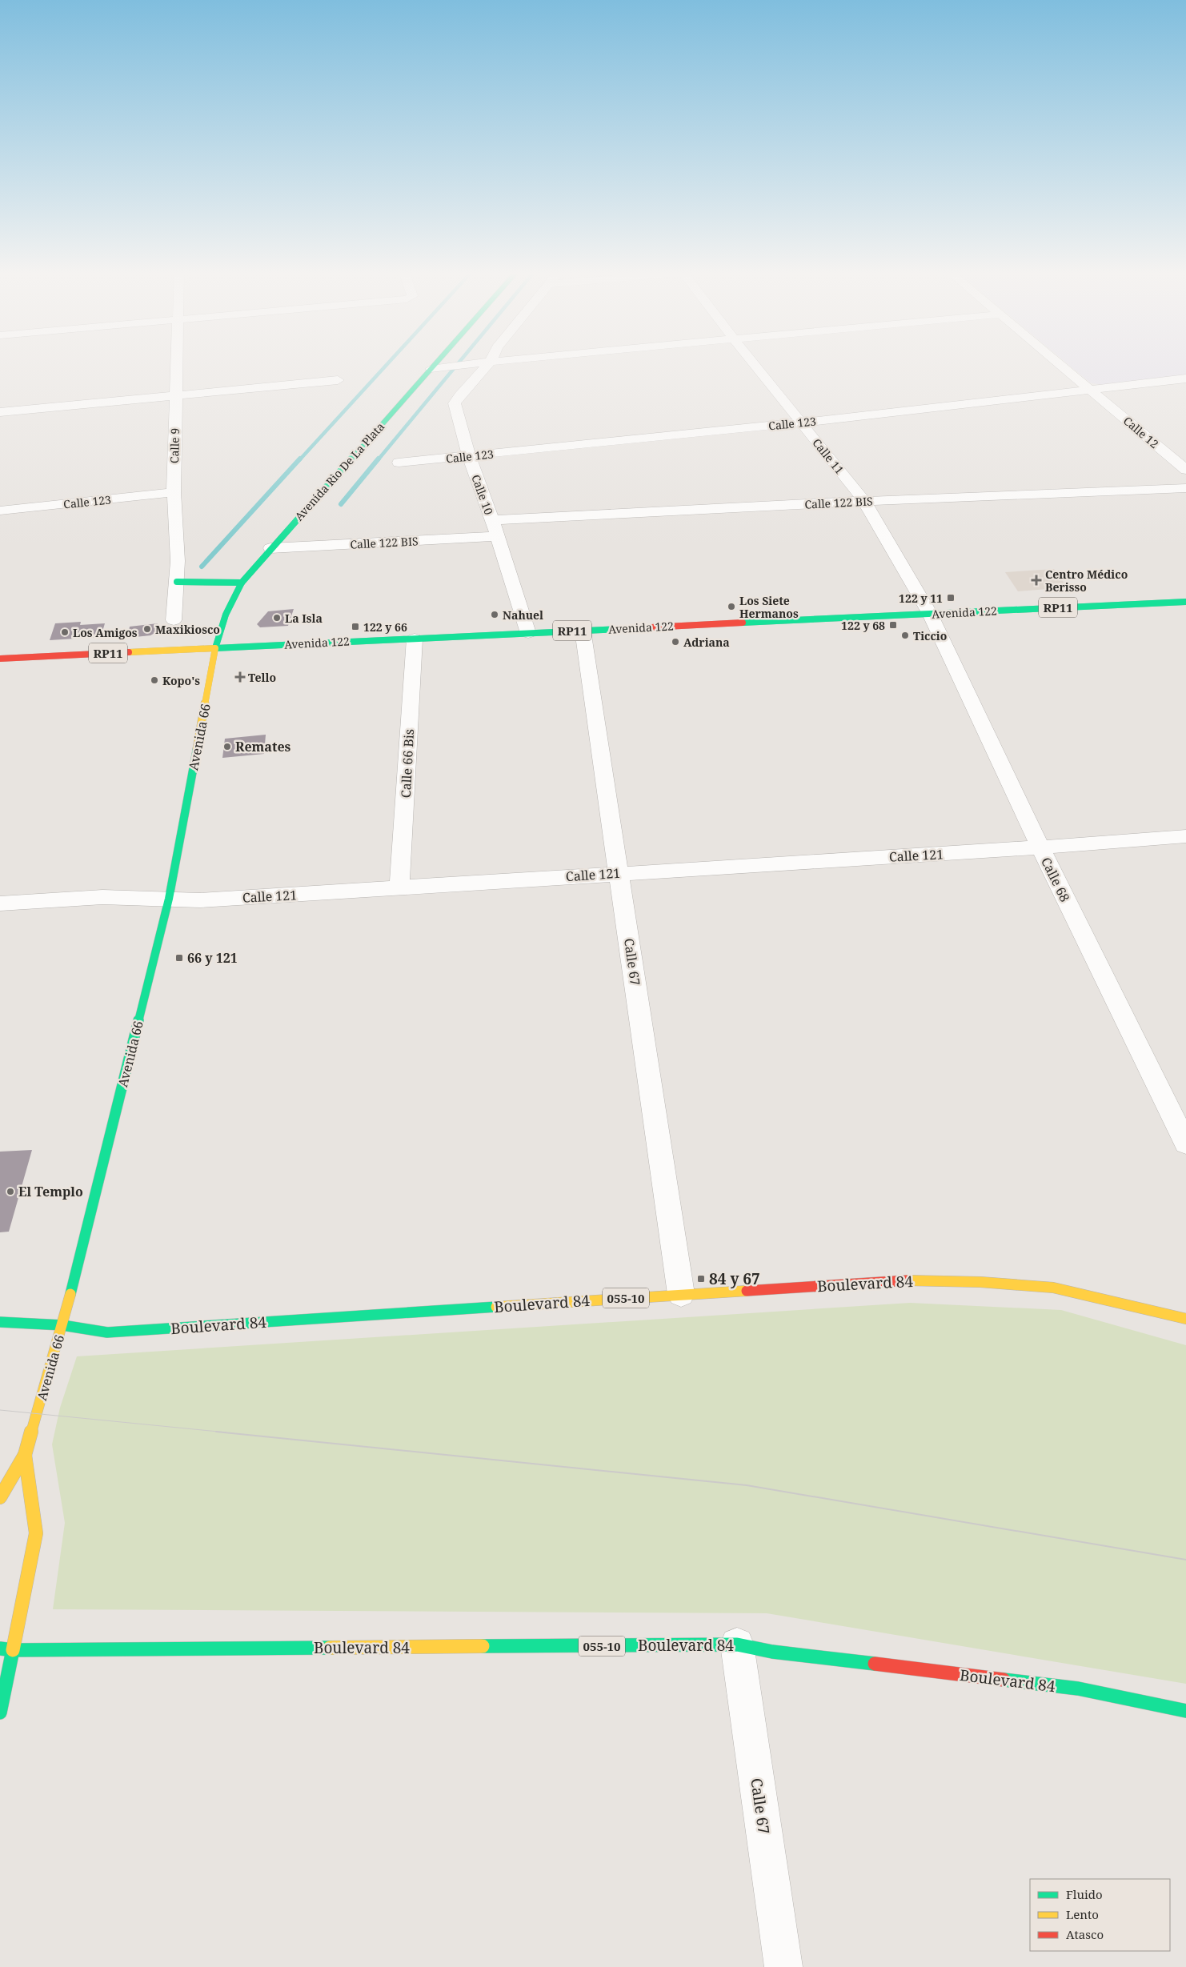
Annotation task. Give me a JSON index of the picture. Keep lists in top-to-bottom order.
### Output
{
  "streets": {
    "main road": [
      "Avenida Rìo De La Plata",
      "RP11",
      "Avenida 122",
      "Avenida 66",
      "Boulevard 84",
      "055-10"
    ],
    "street": [
      "Calle 123",
      "Calle 12",
      "Calle 9",
      "Calle 11",
      "Calle 10",
      "Calle 122 BIS",
      "Calle 66 Bis",
      "Calle 121",
      "Calle 68",
      "Calle 67"
    ]
  },
  "crossings": [
    ["Calle 123", "Calle 12"],
    ["Calle 123", "Calle 9"],
    ["Calle 123", "Calle 11"],
    ["Calle 123", "Calle 10"],
    ["Calle 11", "Calle 122 BIS"],
    ["Calle 11", "Avenida 122"],
    ["Calle 11", "Calle 68"],
    ["Avenida Rìo De La Plata", "Calle 122 BIS"],
    ["Avenida Rìo De La Plata", "Avenida 122"],
    ["Avenida Rìo De La Plata", "Avenida 66"],
    ["Calle 10", "Calle 122 BIS"],
    ["Calle 10", "Avenida 122"],
    ["Avenida 122", "Avenida 66"],
    ["Avenida 122", "Calle 66 Bis"],
    ["Avenida 122", "Calle 68"],
    ["Avenida 122", "Calle 67"],
    ["Avenida 66", "Calle 121"],
    ["Avenida 66", "Boulevard 84"],
    ["Calle 66 Bis", "Calle 121"],
    ["Calle 121", "Calle 68"],
    ["Calle 121", "Calle 67"],
    ["Calle 67", "Boulevard 84"]
  ],
  "places": {
    "health": ["Centro Médico Berisso", "Tello"],
    "transit": [
      "122 y 11",
      "122 y 68",
      "122 y 66",
      "66 y 121",
      "84 y 67"
    ],
    "other": [
      "Los Siete Hermanos",
      "Nahuel",
      "La Isla",
      "Maxikiosco",
      "Los Amigos",
      "Ticcio",
      "Adriana",
      "Kopo's",
      "Remates",
      "El Templo"
    ]
  },
  "legend": ["Fluido", "Lento", "Atasco"]
}
